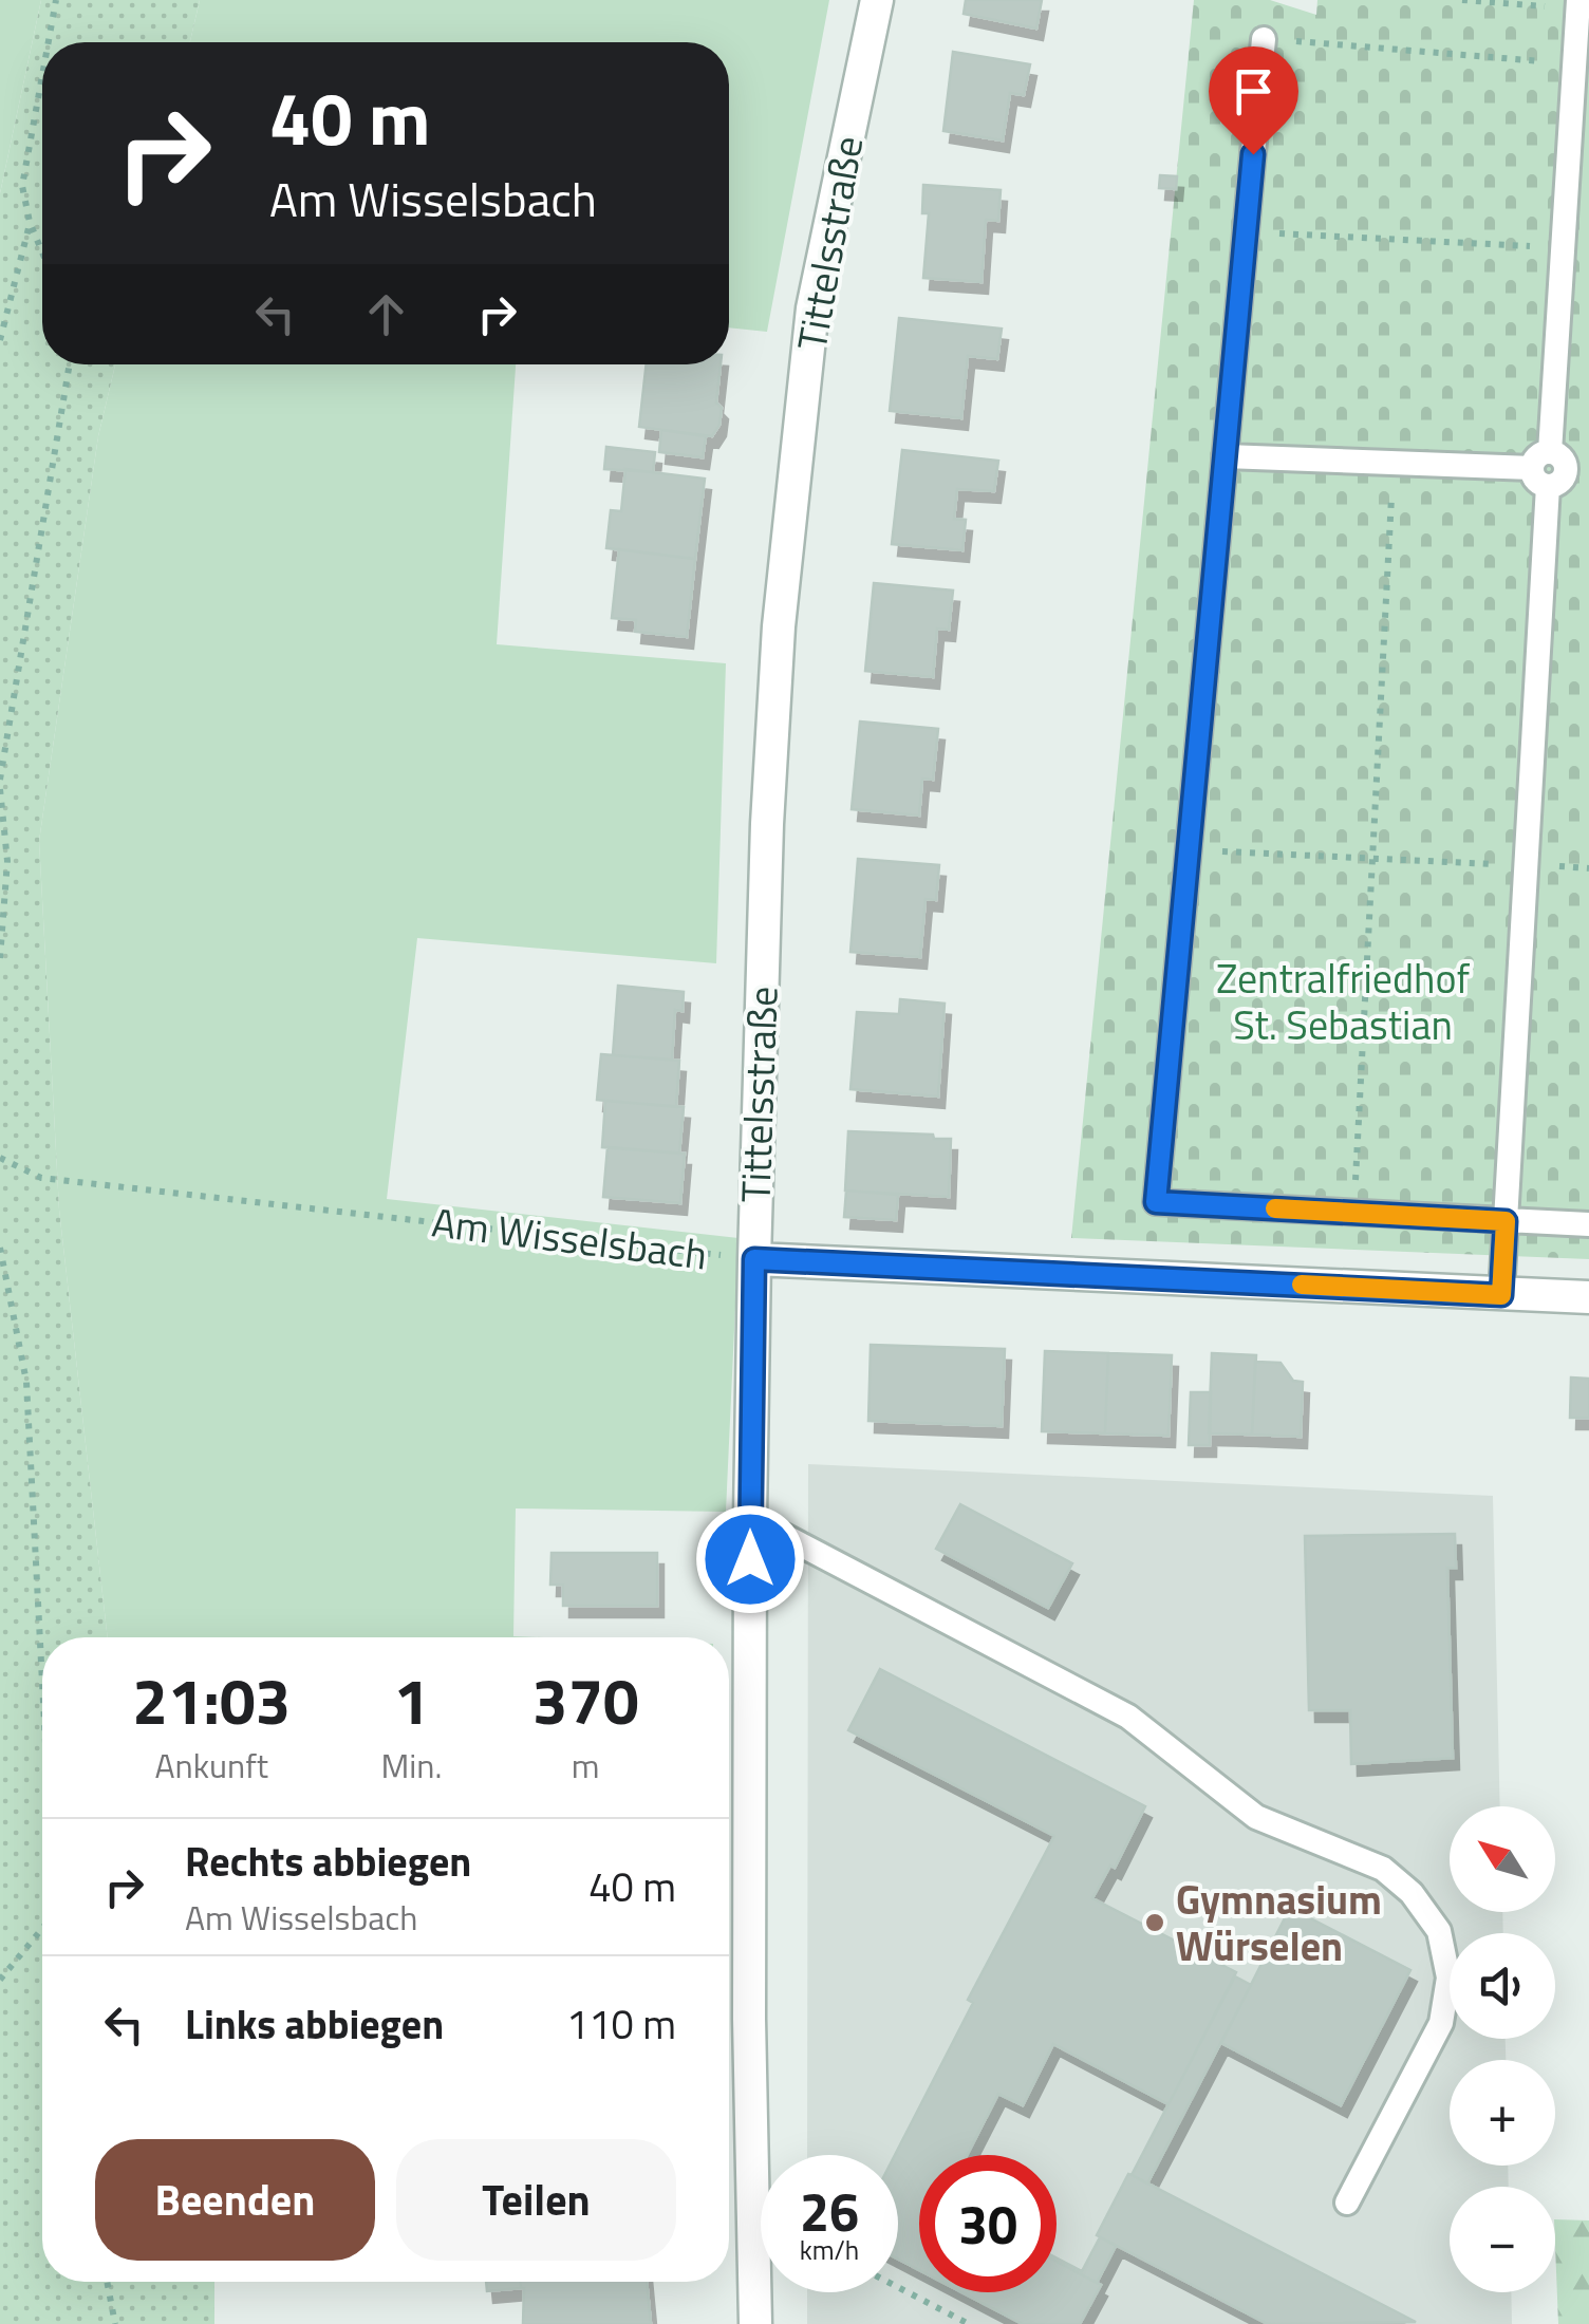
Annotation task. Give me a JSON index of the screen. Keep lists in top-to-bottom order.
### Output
{
  "streets": {
    "street": ["Tittelsstraße", "Am Wisselsbach"]
  },
  "crossings": [
    ["Tittelsstraße", "Am Wisselsbach"]
  ],
  "parks": ["Zentralfriedhof St. Sebastian"],
  "places": ["Gymnasium Würselen"],
  "north": "top left",
  "page": {
    "turn": ["40 m", "Am Wisselsbach"],
    "eta": [
      "21:03",
      "Ankunft",
      "1",
      "Min.",
      "370",
      "m"
    ],
    "map_buttons": ["+", "−"],
    "list": [
      {
        "name": "Rechts abbiegen",
        "note": "Am Wisselsbach",
        "value": "40 m"
      },
      {
        "name": "Links abbiegen",
        "value": "110 m"
      }
    ],
    "buttons": ["Beenden", "Teilen"],
    "speed": "26 km/h",
    "limit": "30"
  }
}
